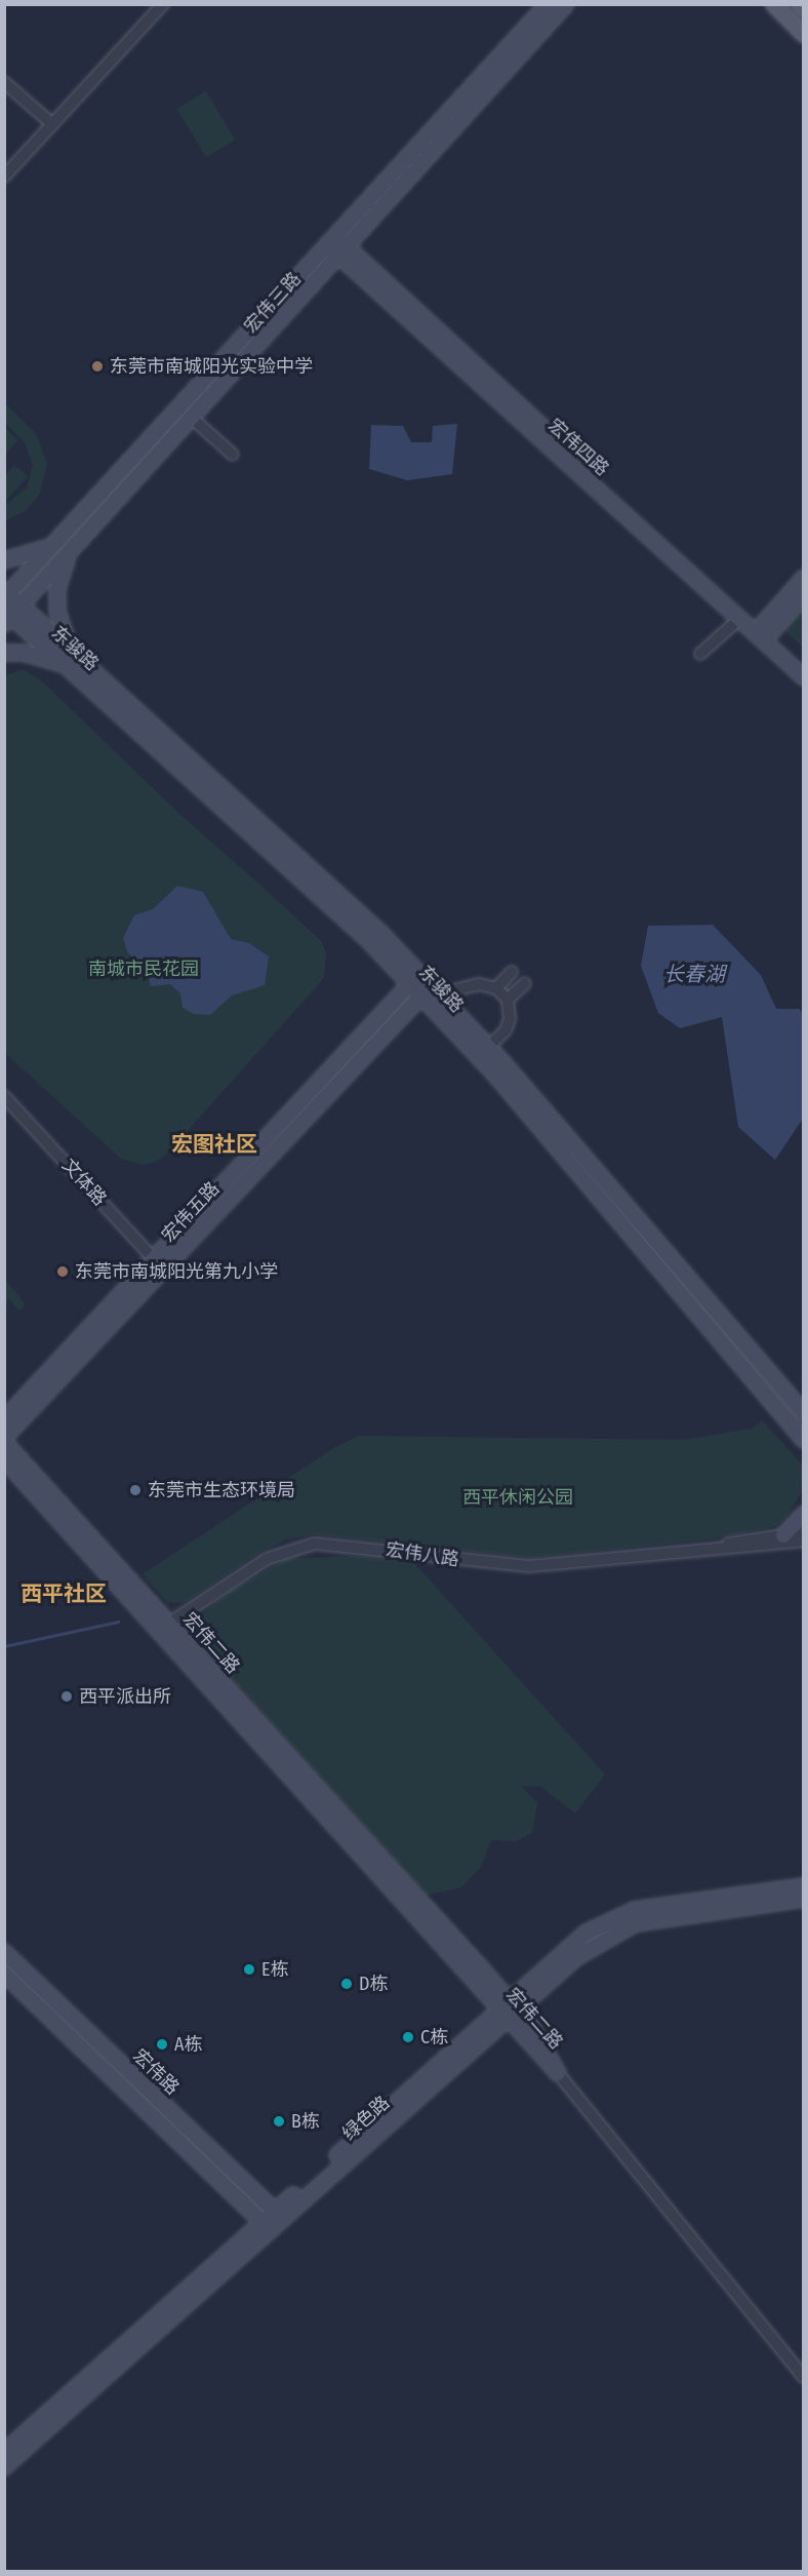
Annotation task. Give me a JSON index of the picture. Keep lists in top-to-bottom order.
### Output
{
  "streets": {
    "street": [
      "宏伟三路",
      "宏伟四路",
      "东骏路",
      "文体路",
      "宏伟五路",
      "宏伟八路",
      "宏伟二路",
      "宏伟路",
      "绿色路"
    ]
  },
  "crossings": [
    ["宏伟三路", "宏伟四路"],
    ["宏伟三路", "东骏路"],
    ["东骏路", "宏伟五路"],
    ["文体路", "宏伟五路"],
    ["宏伟八路", "宏伟二路"],
    ["宏伟二路", "绿色路"],
    ["宏伟路", "绿色路"]
  ],
  "districts": ["宏图社区", "西平社区"],
  "water": ["长春湖"],
  "parks": ["南城市民花园", "西平休闲公园"],
  "places": [
    "东莞市南城阳光实验中学",
    "东莞市南城阳光第九小学",
    "东莞市生态环境局",
    "西平派出所",
    "E栋",
    "D栋",
    "C栋",
    "A栋",
    "B栋"
  ]
}
